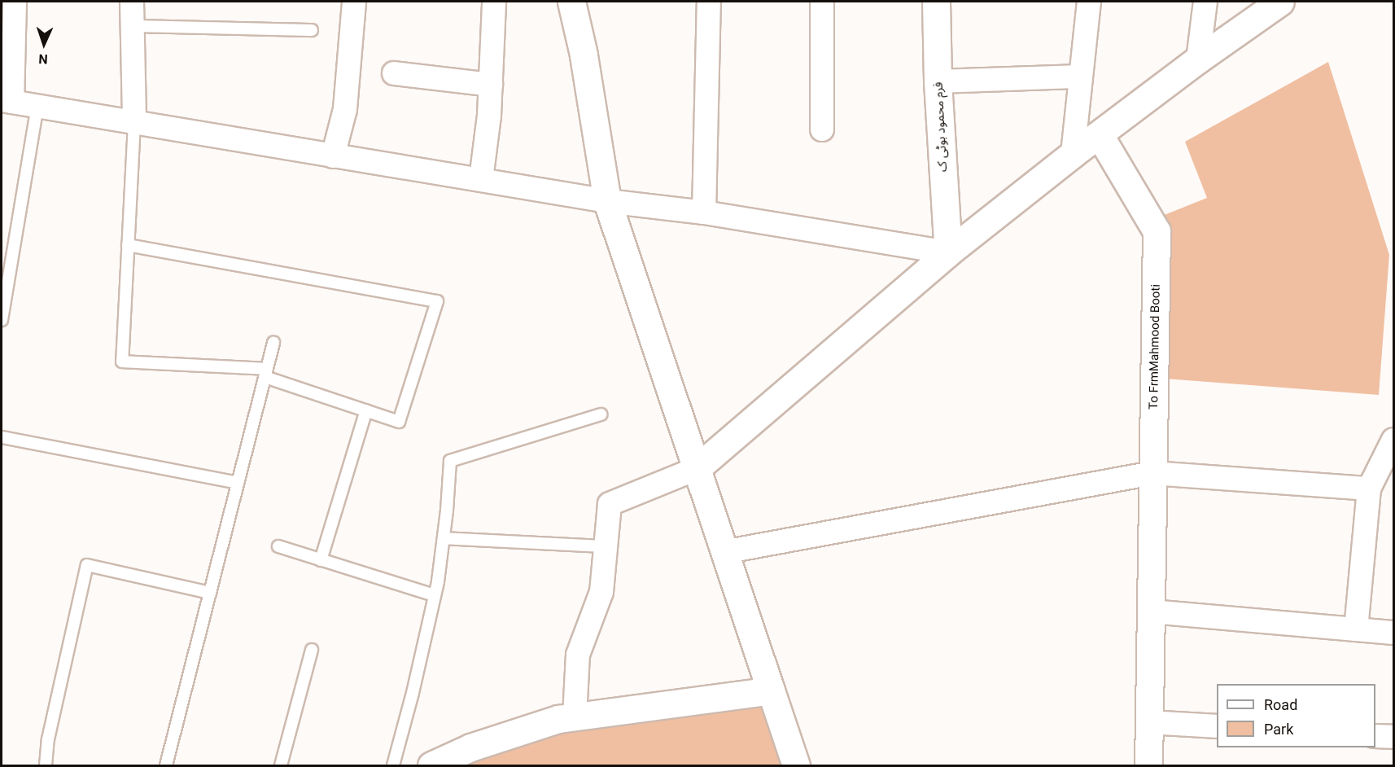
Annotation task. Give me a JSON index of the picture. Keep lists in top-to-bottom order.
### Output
{
  "streets": {
    "street": ["فرم محمود بوٹی ک", "To FrmMahmood Booti"]
  },
  "legend": ["Road", "Park"],
  "north": "bottom"
}
